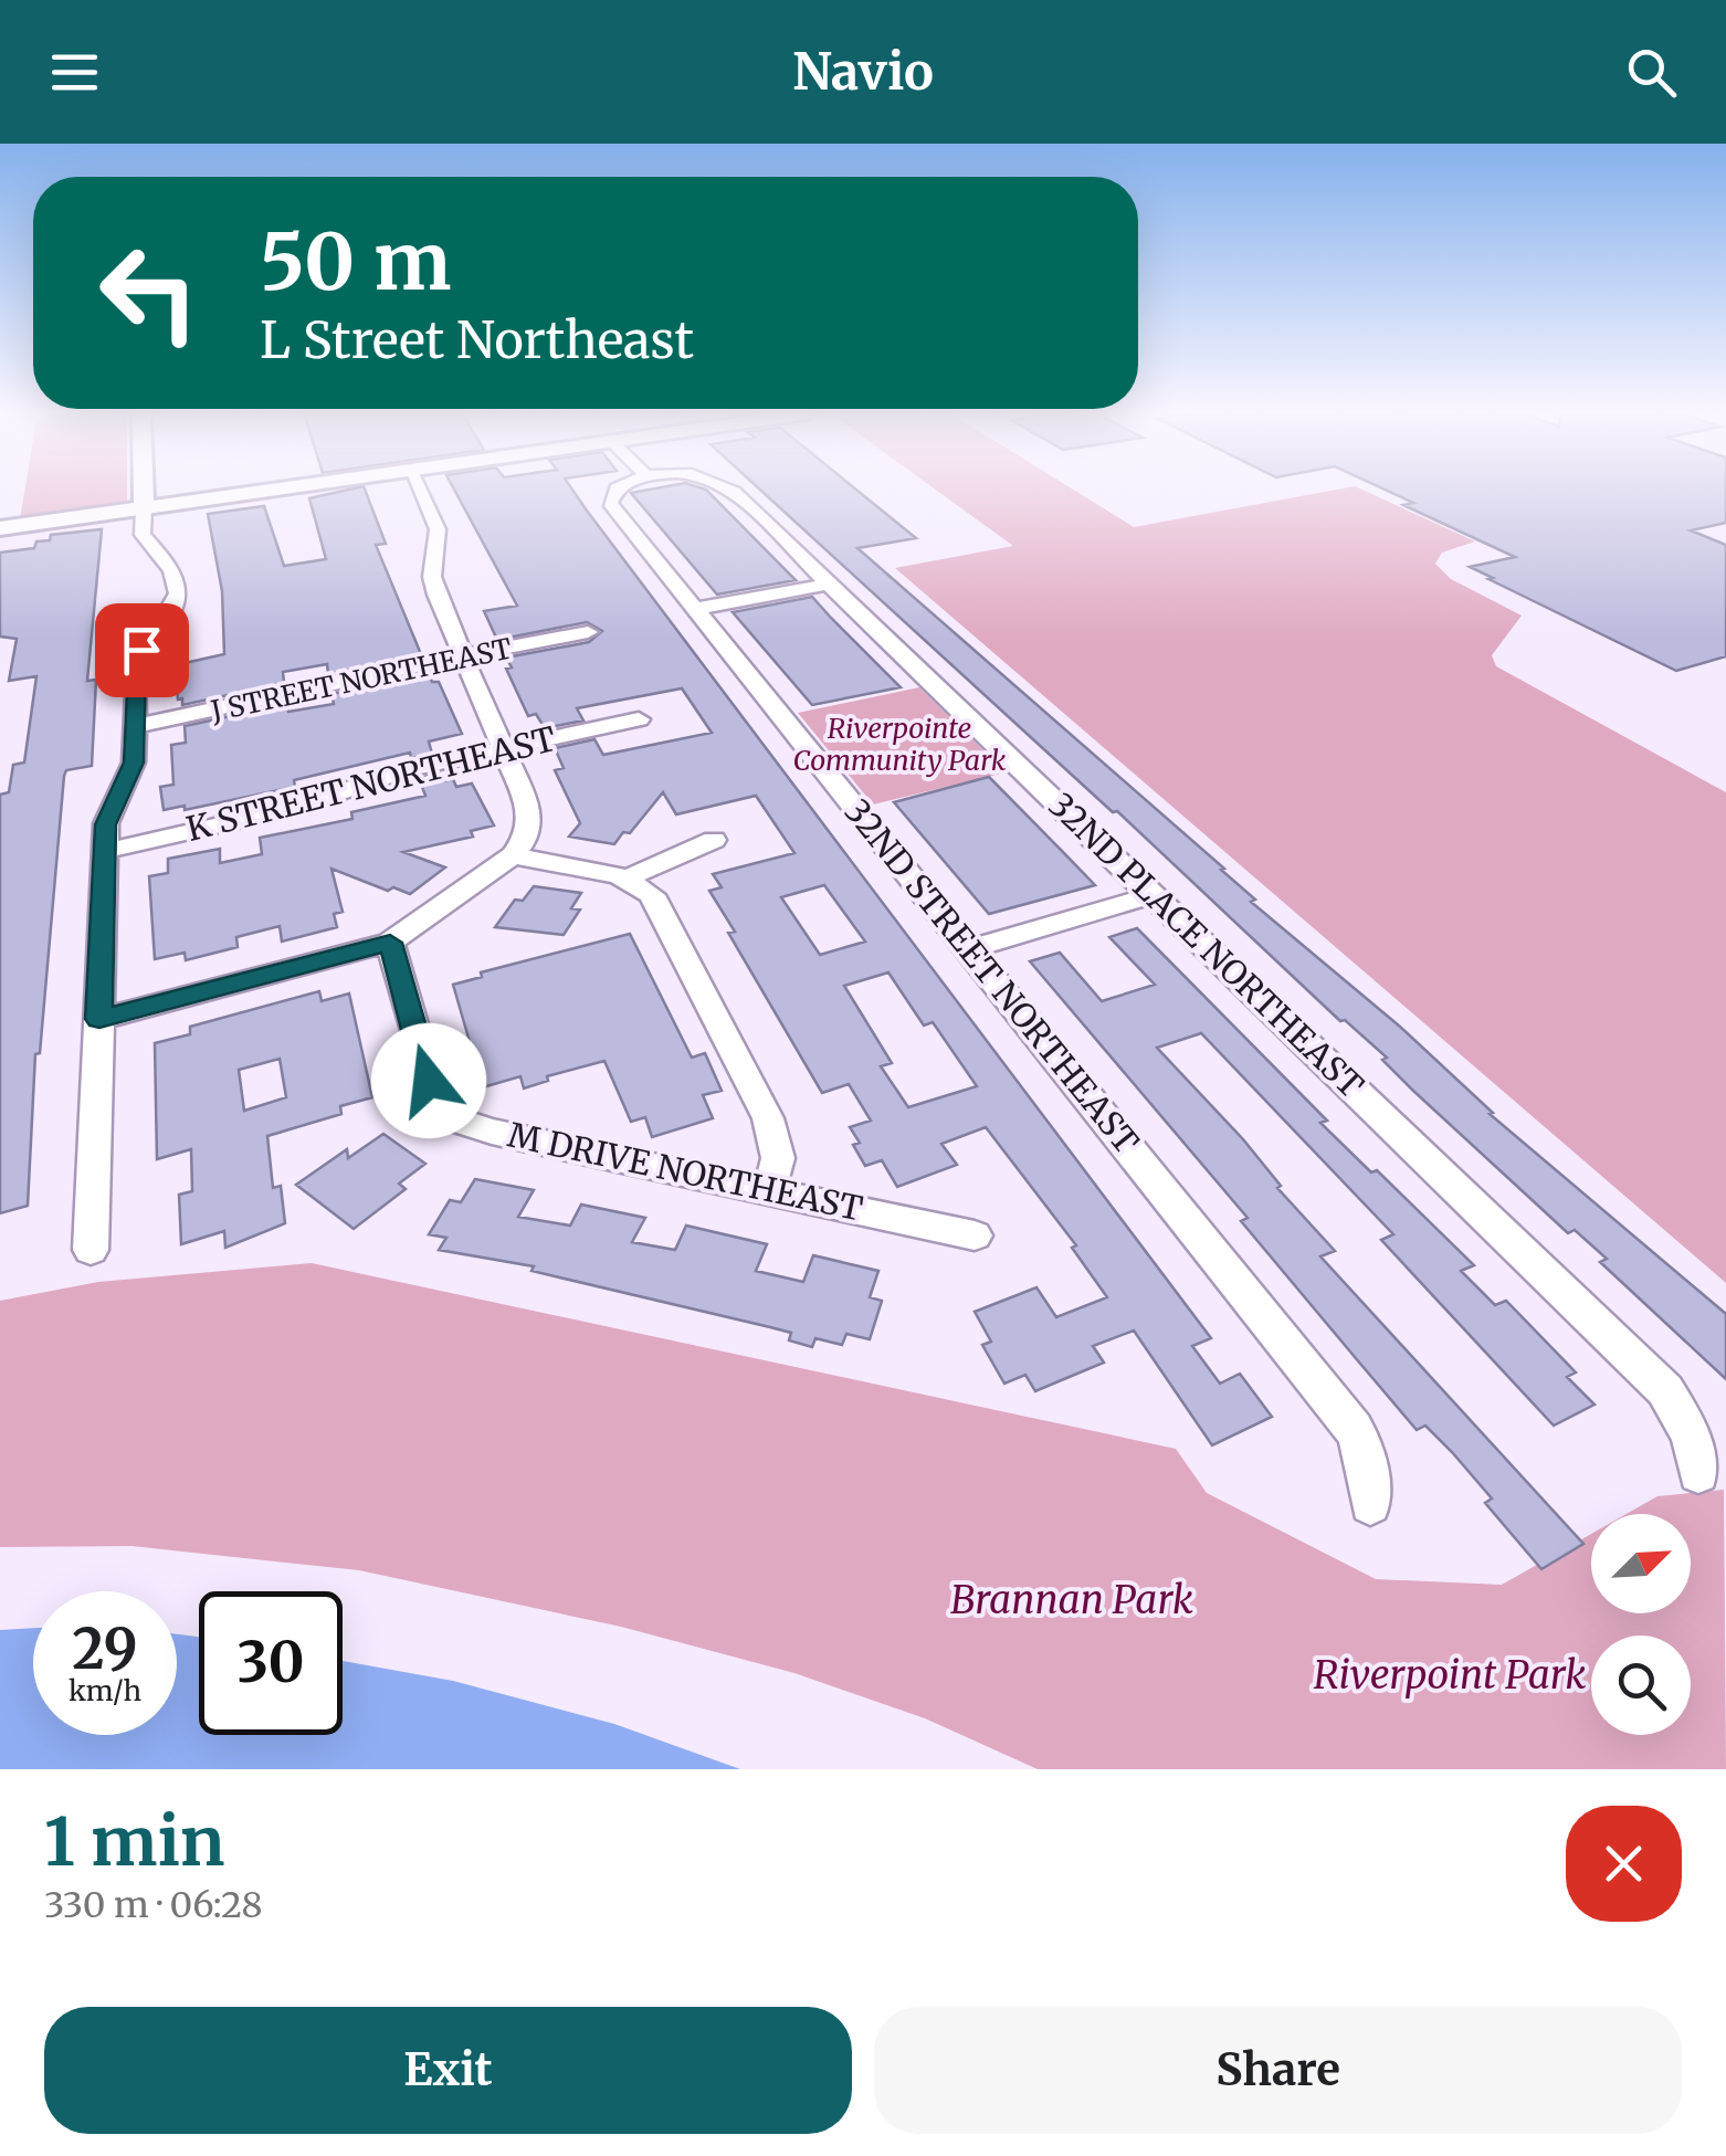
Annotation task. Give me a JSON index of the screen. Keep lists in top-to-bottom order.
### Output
{
  "streets": {
    "street": [
      "J STREET NORTHEAST",
      "K STREET NORTHEAST",
      "32ND PLACE NORTHEAST",
      "32ND STREET NORTHEAST",
      "M DRIVE NORTHEAST"
    ]
  },
  "parks": ["Riverpointe Community Park", "Brannan Park", "Riverpoint Park"],
  "north": "top right",
  "page": {
    "header": "Navio",
    "turn": ["50 m", "L Street Northeast"],
    "speed": "29 km/h",
    "limit": "30",
    "heading": ["1 min", "330 m · 06:28"],
    "buttons": ["Exit", "Share"]
  }
}
